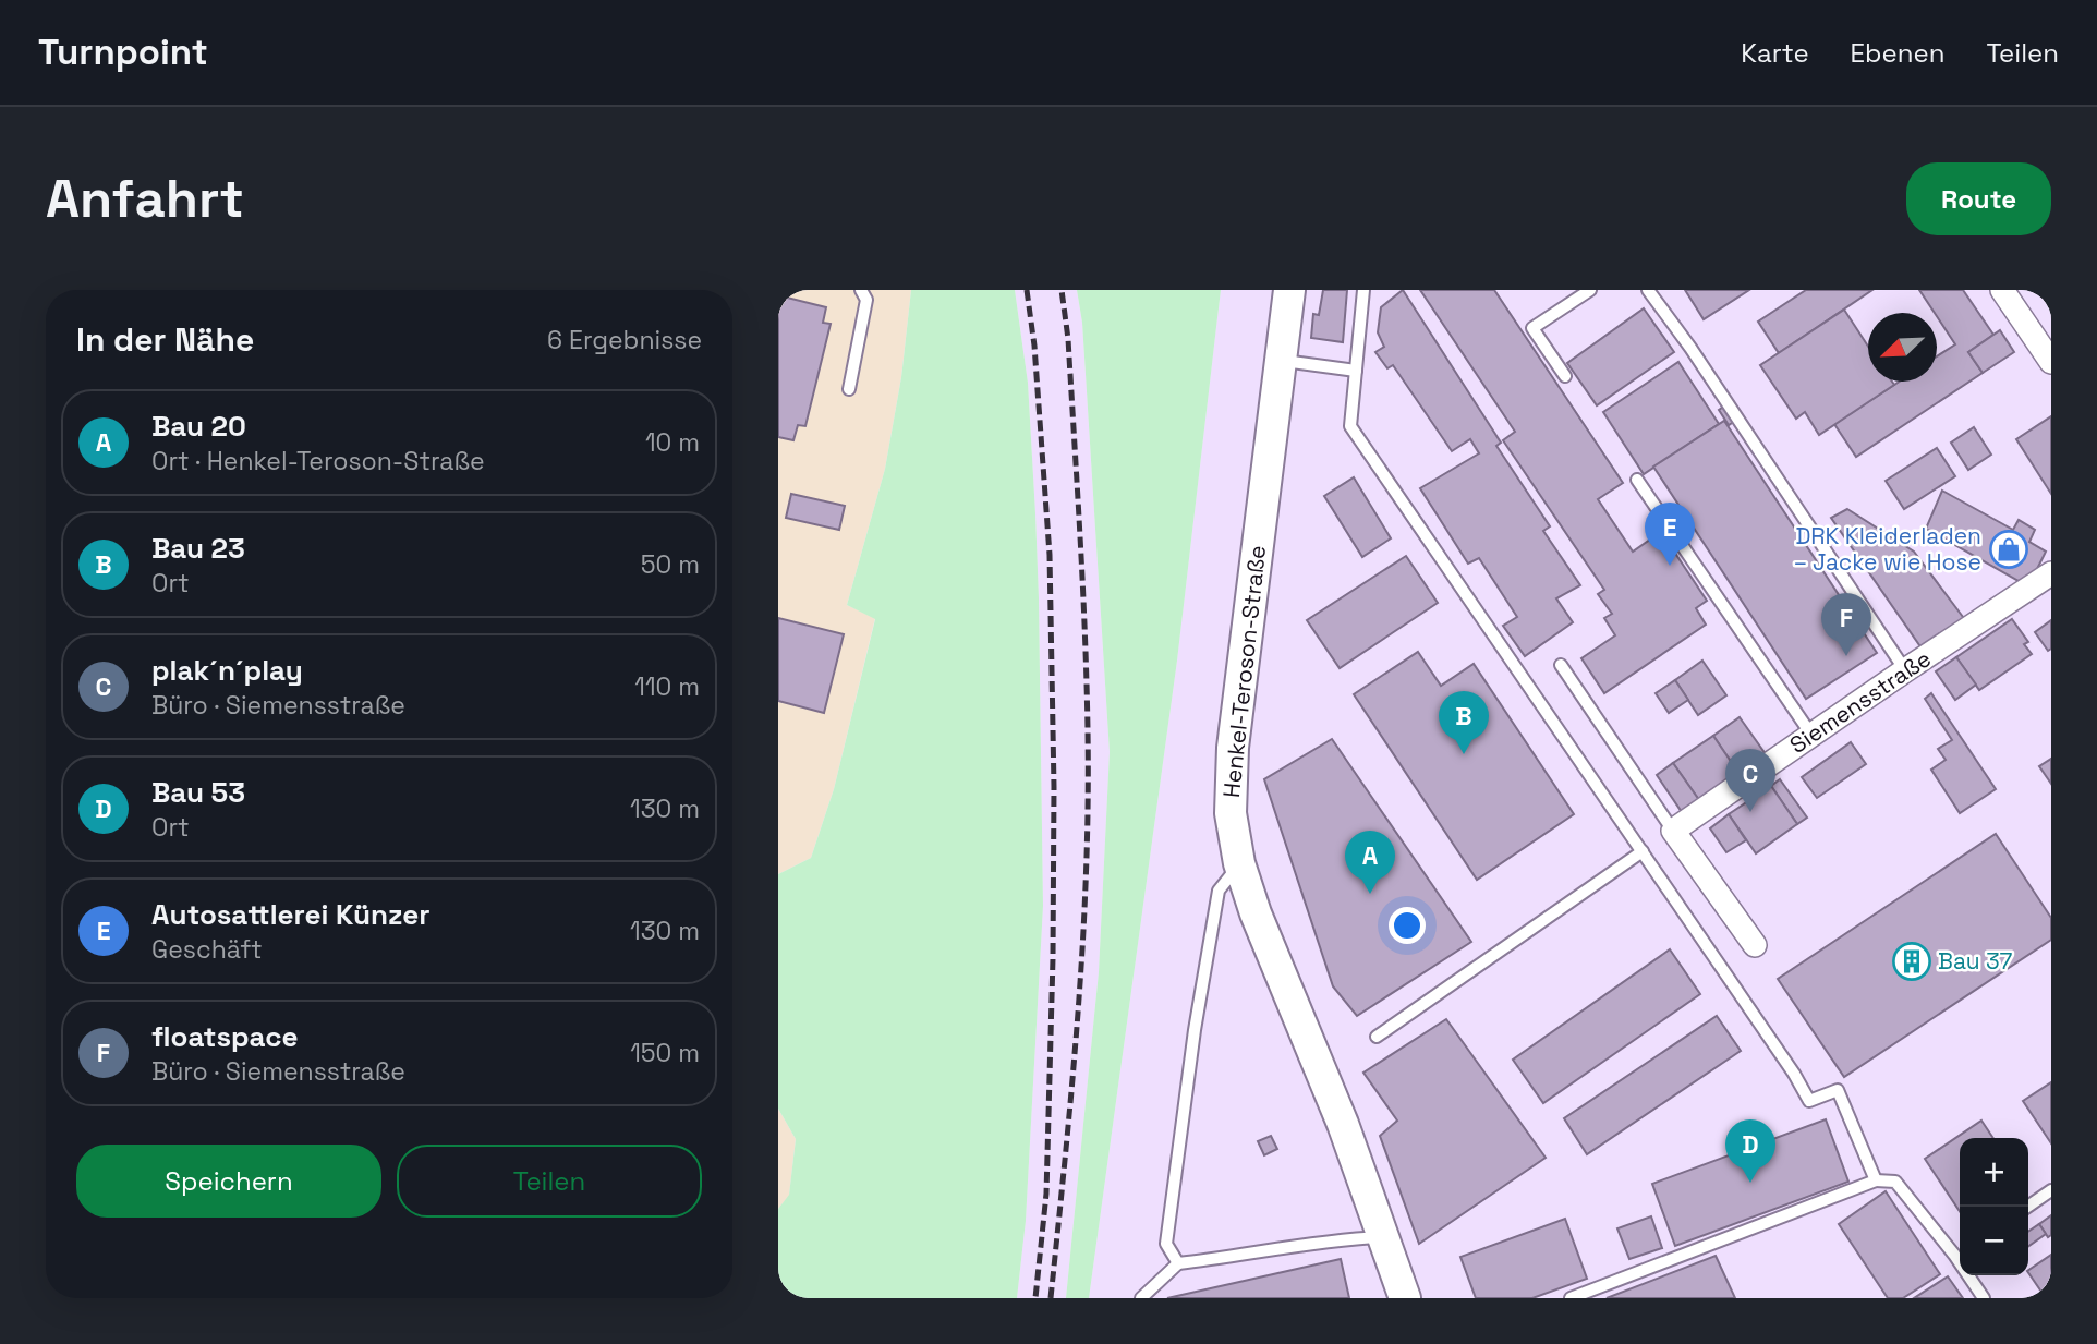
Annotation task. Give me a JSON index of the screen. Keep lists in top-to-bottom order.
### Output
{
  "streets": {
    "street": ["Henkel-Teroson-Straße", "Siemensstraße"]
  },
  "places": {
    "shop": ["DRK Kleiderladen – Jacke wie Hose"],
    "building": ["Bau 37"]
  },
  "north": "bottom left",
  "page": {
    "header": "Turnpoint",
    "nav": ["Karte", "Ebenen", "Teilen"],
    "buttons": [
      "Route",
      ["Speichern", "Teilen"]
    ],
    "title": "Anfahrt",
    "heading": ["In der Nähe", "6 Ergebnisse"],
    "list": [
      {
        "mark": "A",
        "name": "Bau 20",
        "note": "Ort · Henkel-Teroson-Straße",
        "value": "10 m"
      },
      {
        "mark": "B",
        "name": "Bau 23",
        "note": "Ort",
        "value": "50 m"
      },
      {
        "mark": "C",
        "name": "plak´n´play",
        "note": "Büro · Siemensstraße",
        "value": "110 m"
      },
      {
        "mark": "D",
        "name": "Bau 53",
        "note": "Ort",
        "value": "130 m"
      },
      {
        "mark": "E",
        "name": "Autosattlerei Künzer",
        "note": "Geschäft",
        "value": "130 m"
      },
      {
        "mark": "F",
        "name": "floatspace",
        "note": "Büro · Siemensstraße",
        "value": "150 m"
      }
    ],
    "pins": [
      "E",
      "F",
      "B",
      "C",
      "A",
      "D"
    ],
    "map_buttons": ["+", "−"]
  }
}
